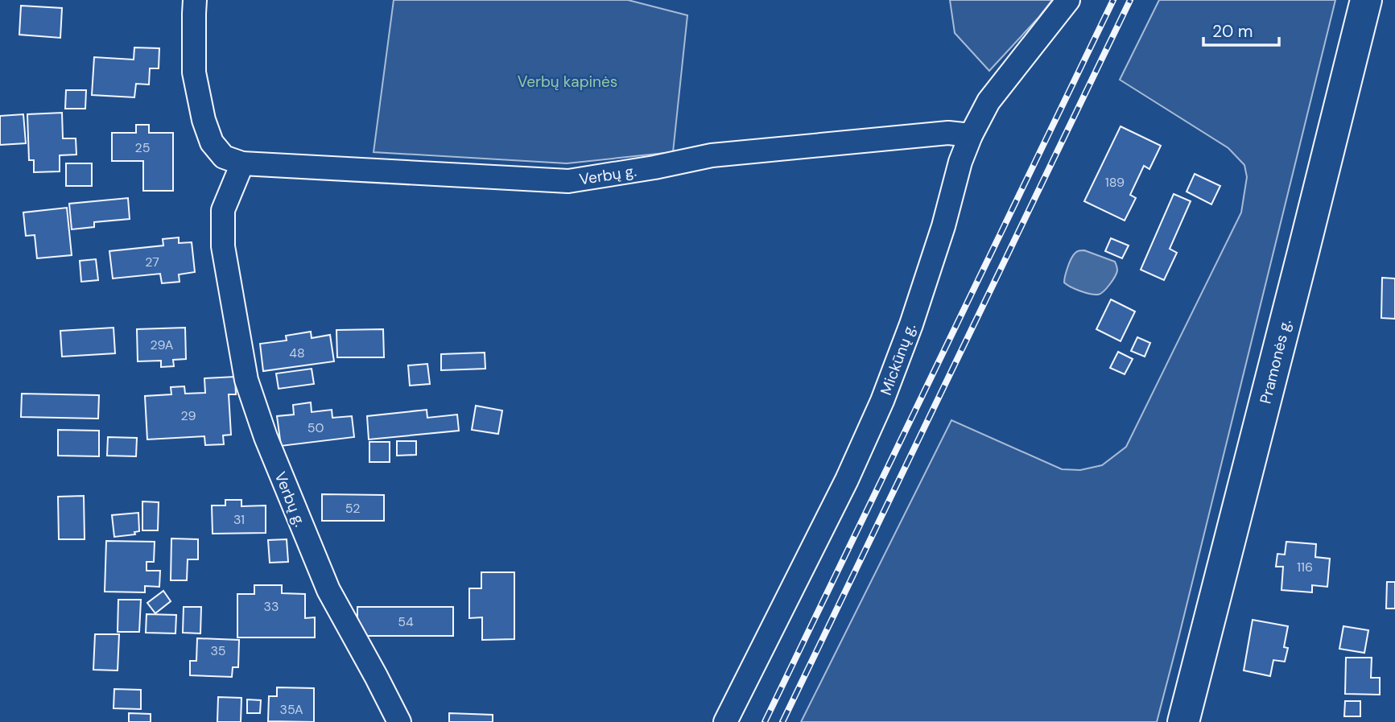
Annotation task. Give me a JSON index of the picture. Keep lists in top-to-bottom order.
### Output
{
  "streets": {
    "main road": ["Pramonės g."],
    "street": ["Verbų g.", "Mickūnų g."]
  },
  "crossings": [
    ["Verbų g.", "Mickūnų g."]
  ],
  "parks": ["Verbų kapinės"],
  "house_numbers": [
    "25",
    "189",
    "27",
    "29A",
    "48",
    "29",
    "50",
    "52",
    "31",
    "116",
    "33",
    "54",
    "35",
    "35A"
  ],
  "scale_bar": "20 m"
}
